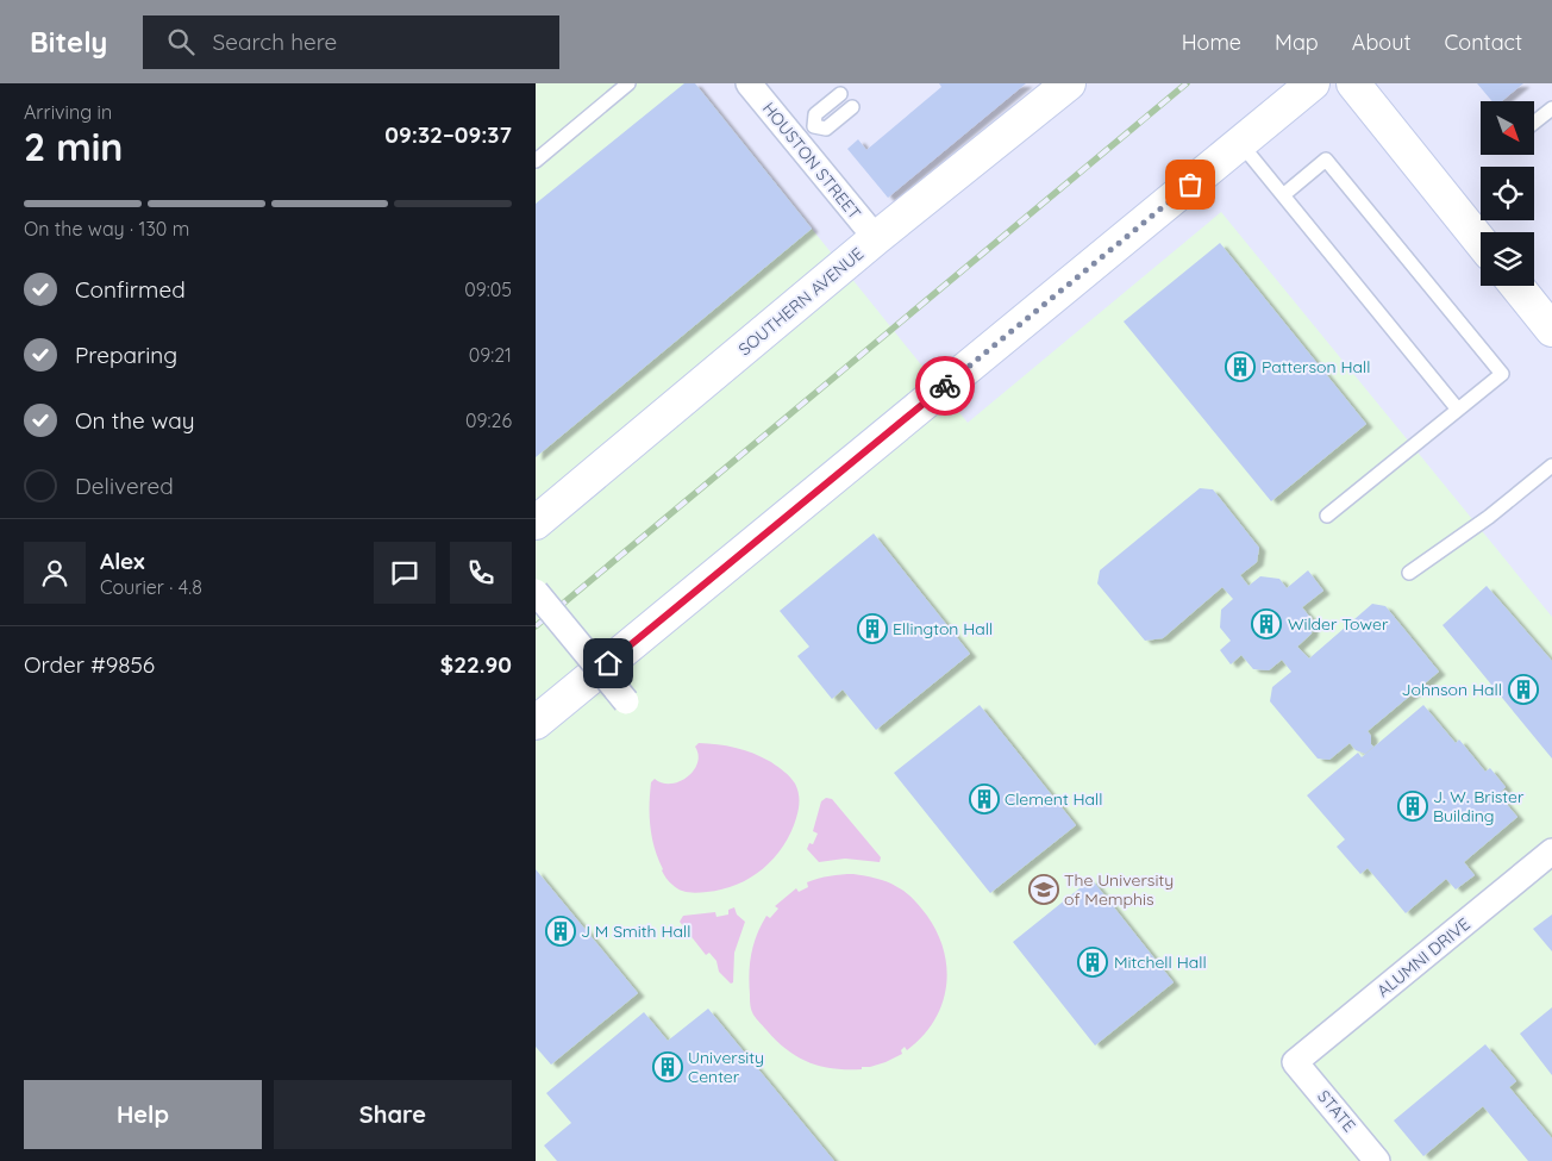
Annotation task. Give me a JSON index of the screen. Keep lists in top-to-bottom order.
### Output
{
  "streets": {
    "street": [
      "HOUSTON STREET",
      "SOUTHERN AVENUE",
      "ALUMNI DRIVE",
      "STATE"
    ]
  },
  "crossings": [
    ["HOUSTON STREET", "SOUTHERN AVENUE"],
    ["ALUMNI DRIVE", "STATE"]
  ],
  "places": {
    "building": [
      "Patterson Hall",
      "Wilder Tower",
      "Ellington Hall",
      "Johnson Hall",
      "Clement Hall",
      "J. W. Brister Building",
      "J M Smith Hall",
      "Mitchell Hall",
      "University Center"
    ],
    "school or university": ["The University of Memphis"]
  },
  "north": "bottom right",
  "page": {
    "header": "Bitely",
    "search": "Search here",
    "nav": [
      "Home",
      "Map",
      "About",
      "Contact"
    ],
    "heading": ["2 min", "Arriving in", "09:32–09:37"],
    "panel": [
      "Alex",
      "Courier · 4.8",
      "Order #9856",
      "$22.90"
    ],
    "bar": "On the way · 130 m",
    "list": [
      ["Confirmed", "09:05"],
      ["Preparing", "09:21"],
      ["On the way", "09:26"],
      "Delivered"
    ],
    "buttons": ["Help", "Share"]
  }
}
